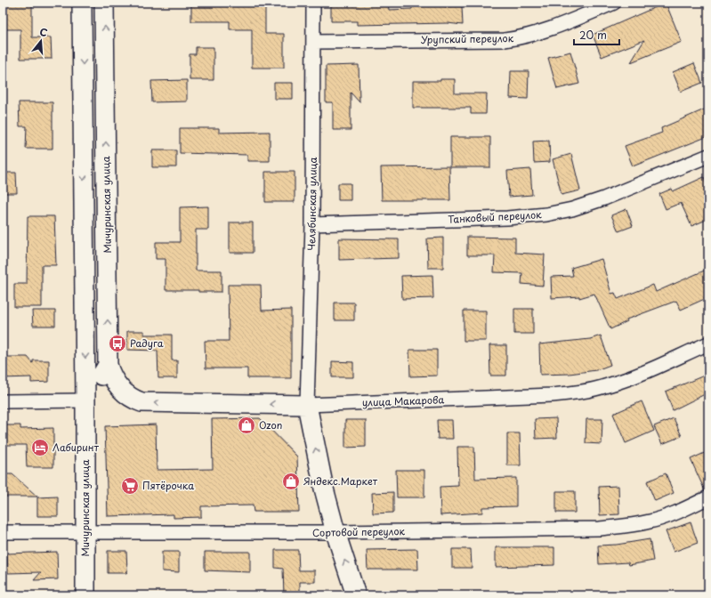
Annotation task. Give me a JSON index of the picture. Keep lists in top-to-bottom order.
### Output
{
  "streets": {
    "main road": ["Мичуринская улица", "улица Макарова"],
    "street": [
      "Урупский переулок",
      "Челябинская улица",
      "Танковый переулок",
      "Сортовой переулок"
    ]
  },
  "crossings": [
    ["Урупский переулок", "Челябинская улица"],
    ["Челябинская улица", "Танковый переулок"],
    ["Челябинская улица", "улица Макарова"],
    ["Мичуринская улица", "улица Макарова"],
    ["Мичуринская улица", "Сортовой переулок"]
  ],
  "places": {
    "bus stop": ["Радуга"],
    "shop": ["Ozon", "Яндекс.Маркет"],
    "hotel": ["Лабиринт"],
    "supermarket": ["Пятёрочка"]
  },
  "scale_bar": "20 m",
  "north": "top"
}
